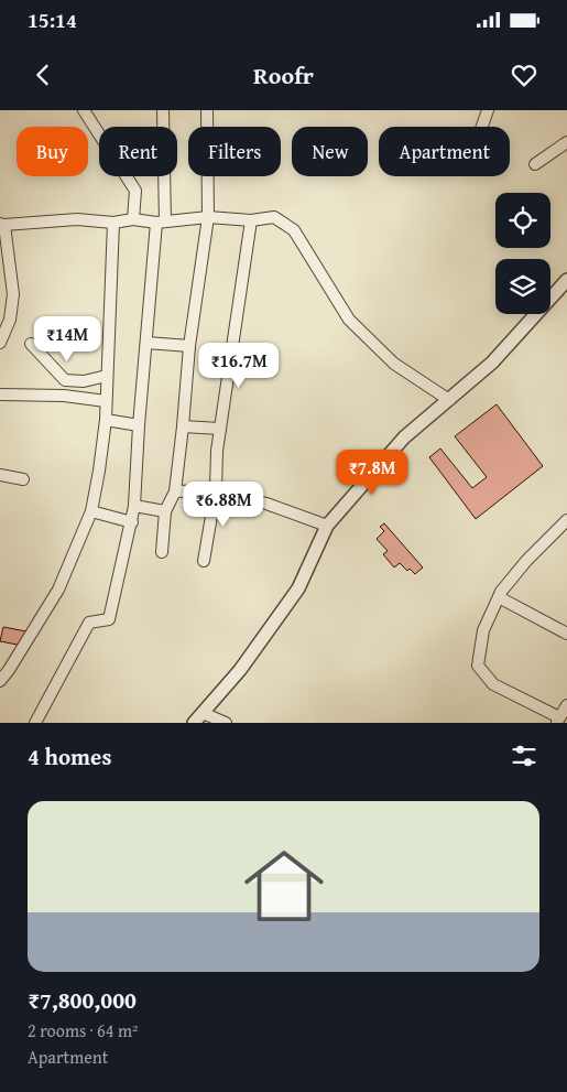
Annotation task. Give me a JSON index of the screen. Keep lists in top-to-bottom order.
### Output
{
  "page": {
    "status": "15:14",
    "header": "Roofr",
    "chip": [
      "Buy",
      "Rent",
      "Filters",
      "New",
      "Apartment"
    ],
    "price": [
      "₹14M",
      "₹16.7M",
      "₹7.8M",
      "₹6.88M"
    ],
    "heading": "4 homes",
    "list": [
      {
        "name": "₹7,800,000",
        "note": "2 rooms · 64 m² · Apartment"
      }
    ]
  }
}
